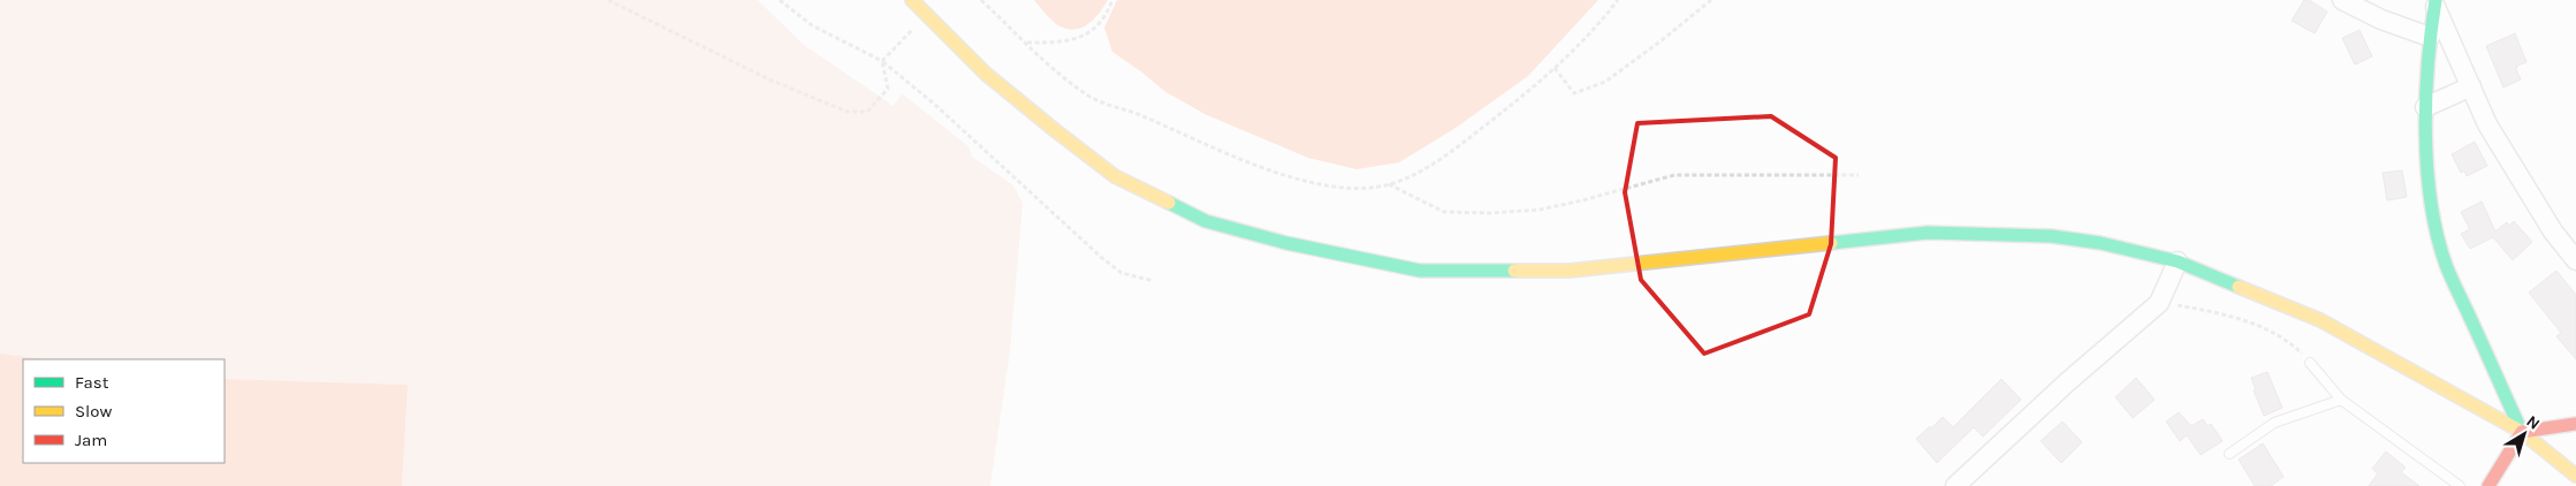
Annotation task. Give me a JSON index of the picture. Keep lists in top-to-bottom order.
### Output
{
  "legend": ["Fast", "Slow", "Jam"],
  "north": "top right"
}
